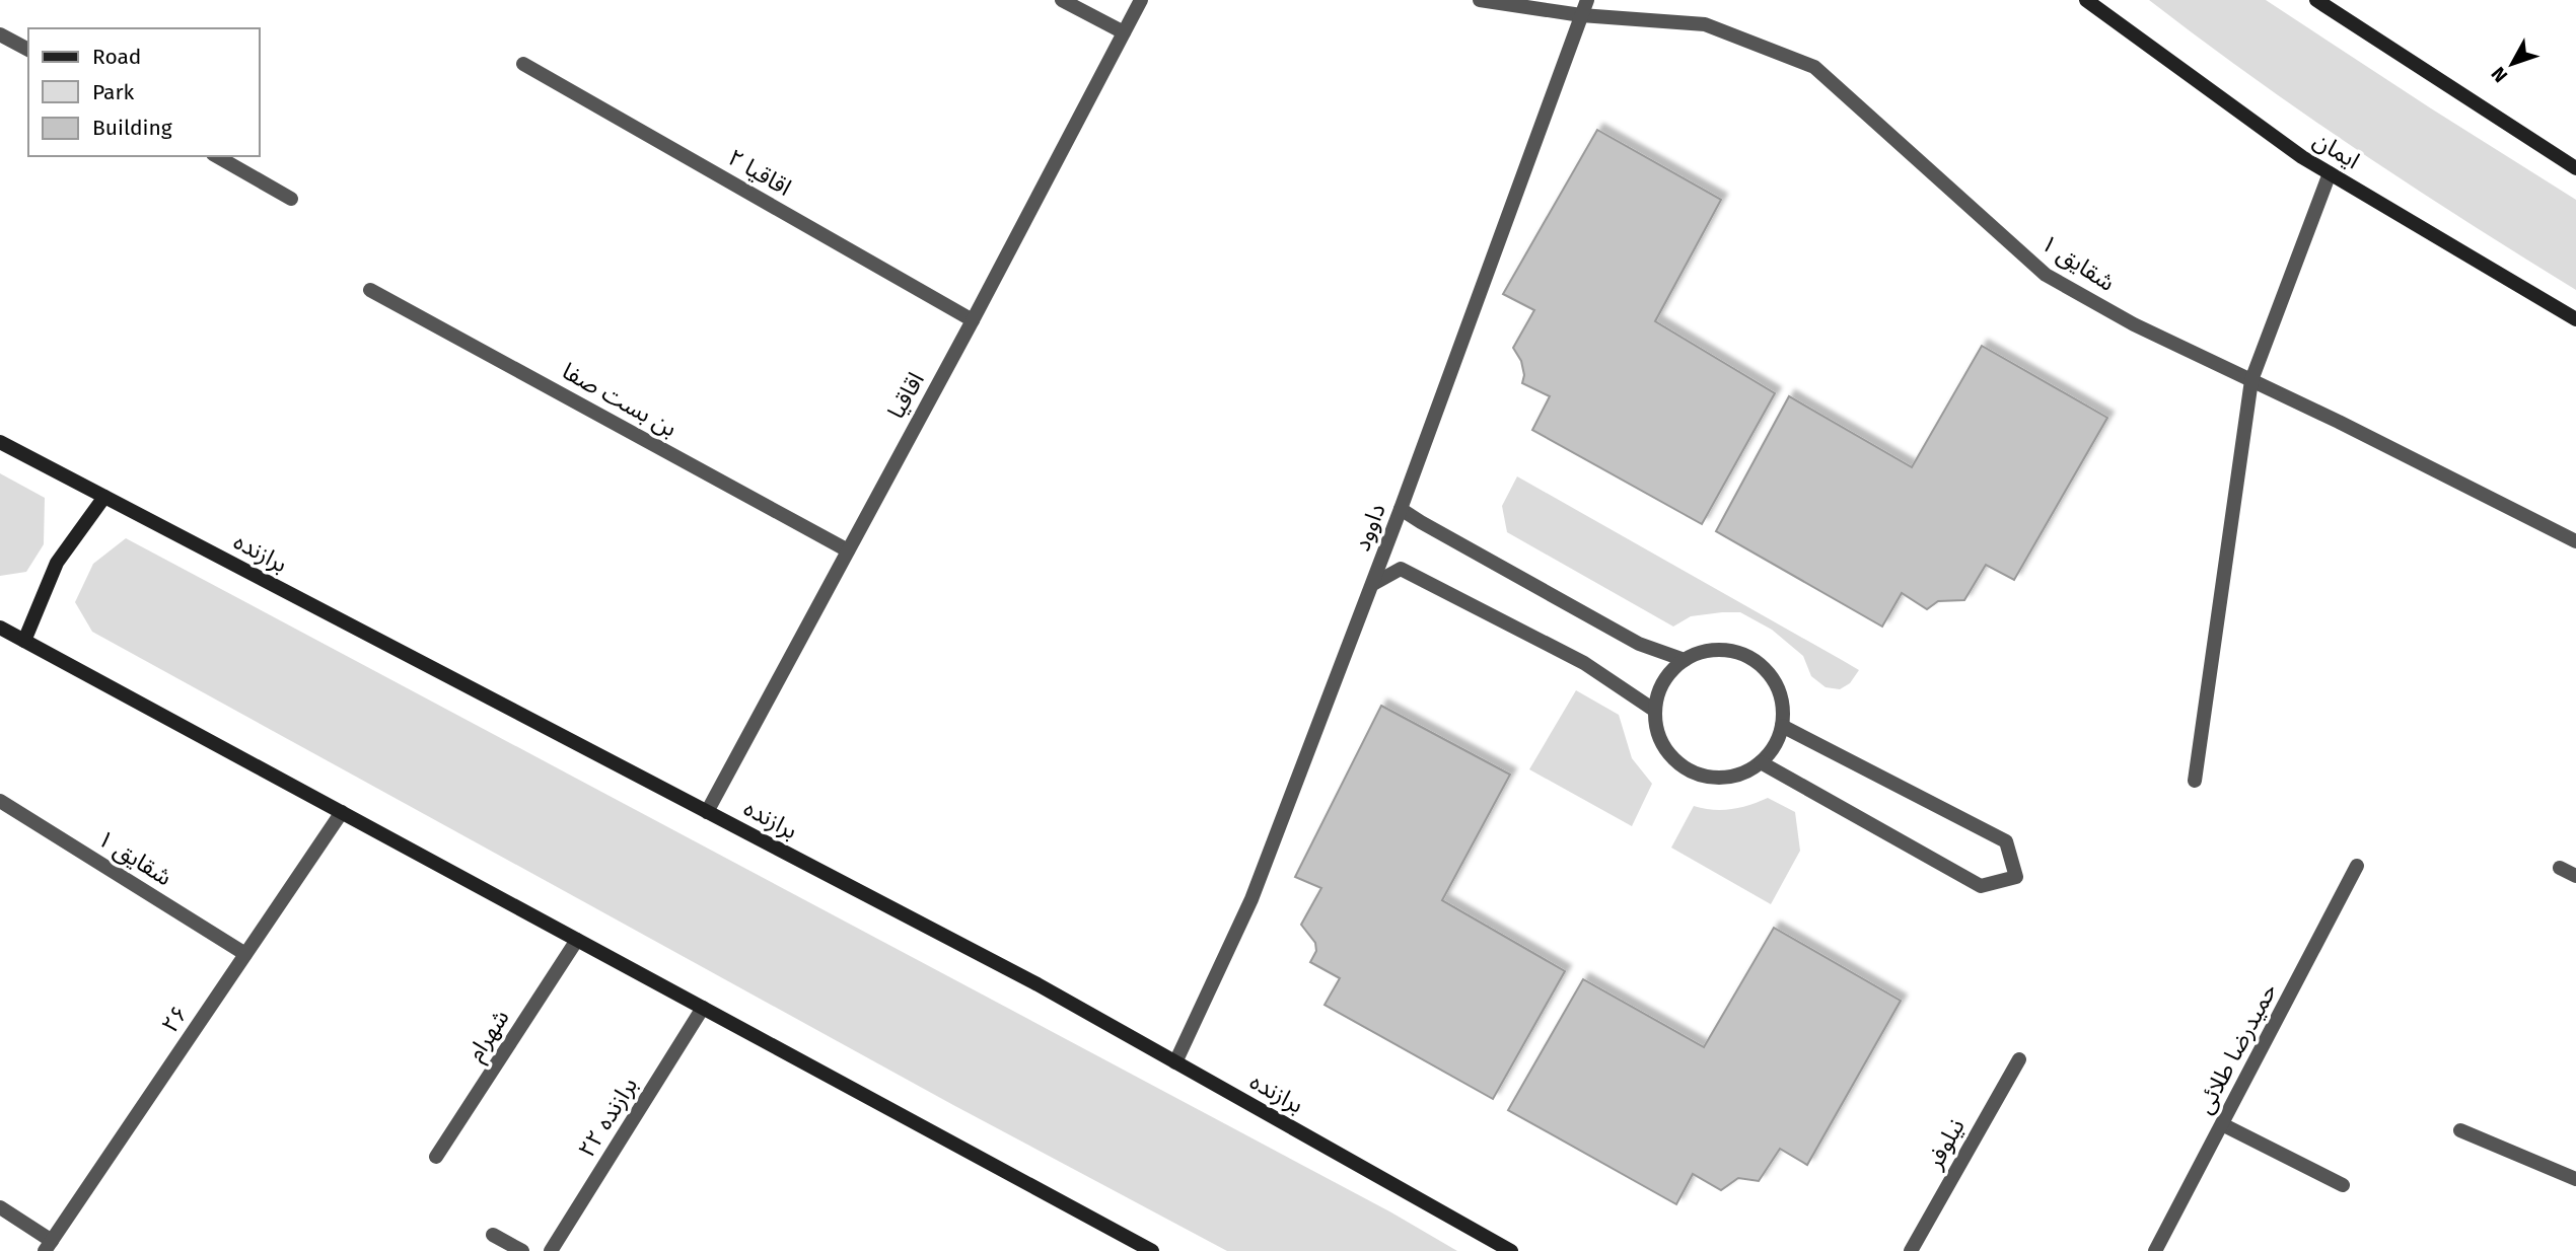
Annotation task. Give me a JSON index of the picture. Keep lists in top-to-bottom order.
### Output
{
  "streets": {
    "main road": ["ایمان", "برازنده"],
    "street": [
      "اقاقیا ۲",
      "شقایق ۱",
      "اقاقیا",
      "بن بست صفا",
      "داوود",
      "۲۶",
      "شهرام",
      "حمیدرضا طلائی",
      "برازنده ۲۲",
      "نیلوفر"
    ]
  },
  "crossings": [
    ["اقاقیا ۲", "اقاقیا"],
    ["شقایق ۱", "داوود"],
    ["شقایق ۱", "۲۶"],
    ["اقاقیا", "بن بست صفا"],
    ["اقاقیا", "برازنده"],
    ["داوود", "برازنده"]
  ],
  "legend": ["Road", "Park", "Building"],
  "north": "bottom left"
}
